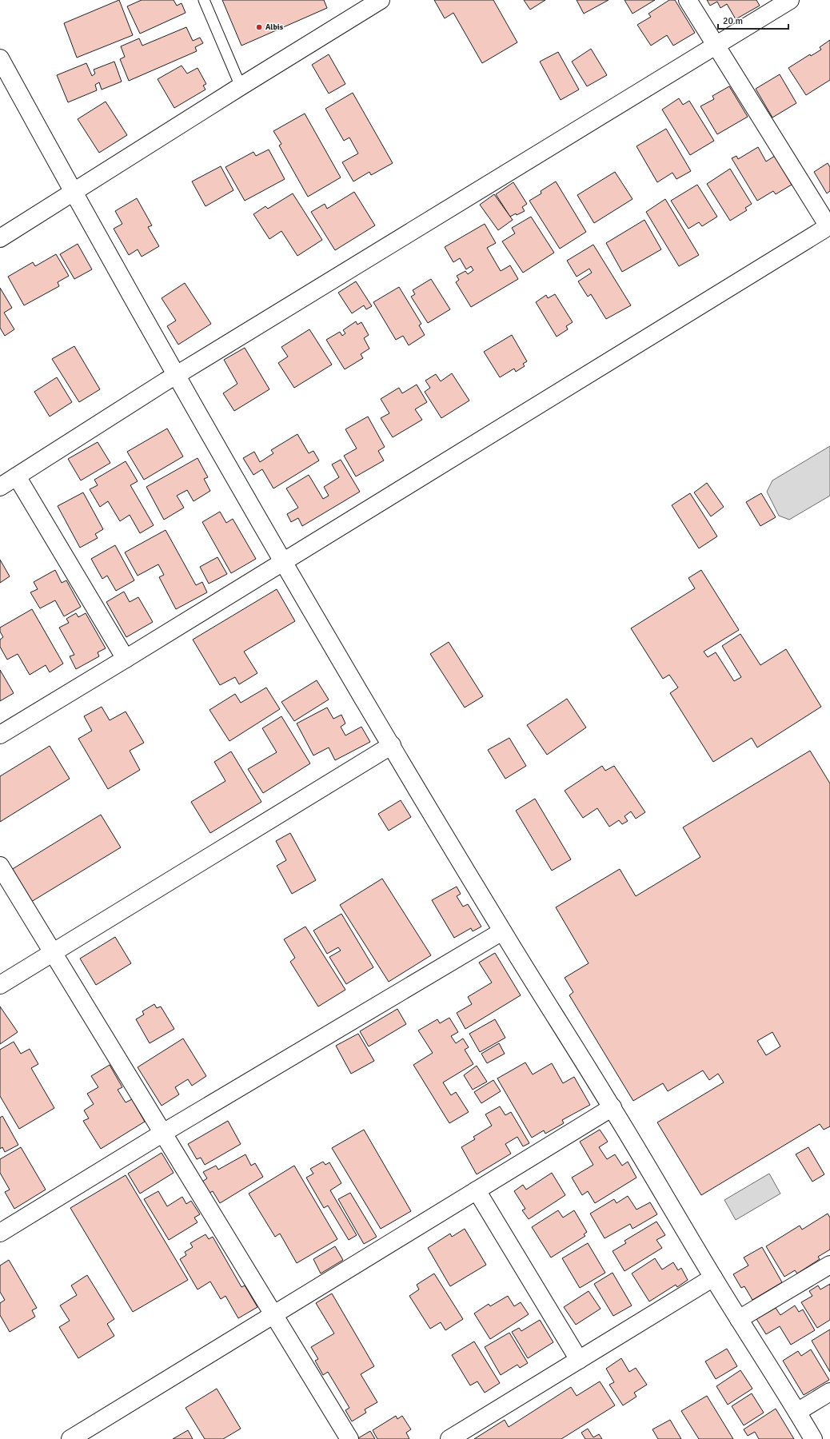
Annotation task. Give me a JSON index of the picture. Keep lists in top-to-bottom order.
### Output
{
  "places": ["Albis"],
  "scale_bar": "20 m"
}
